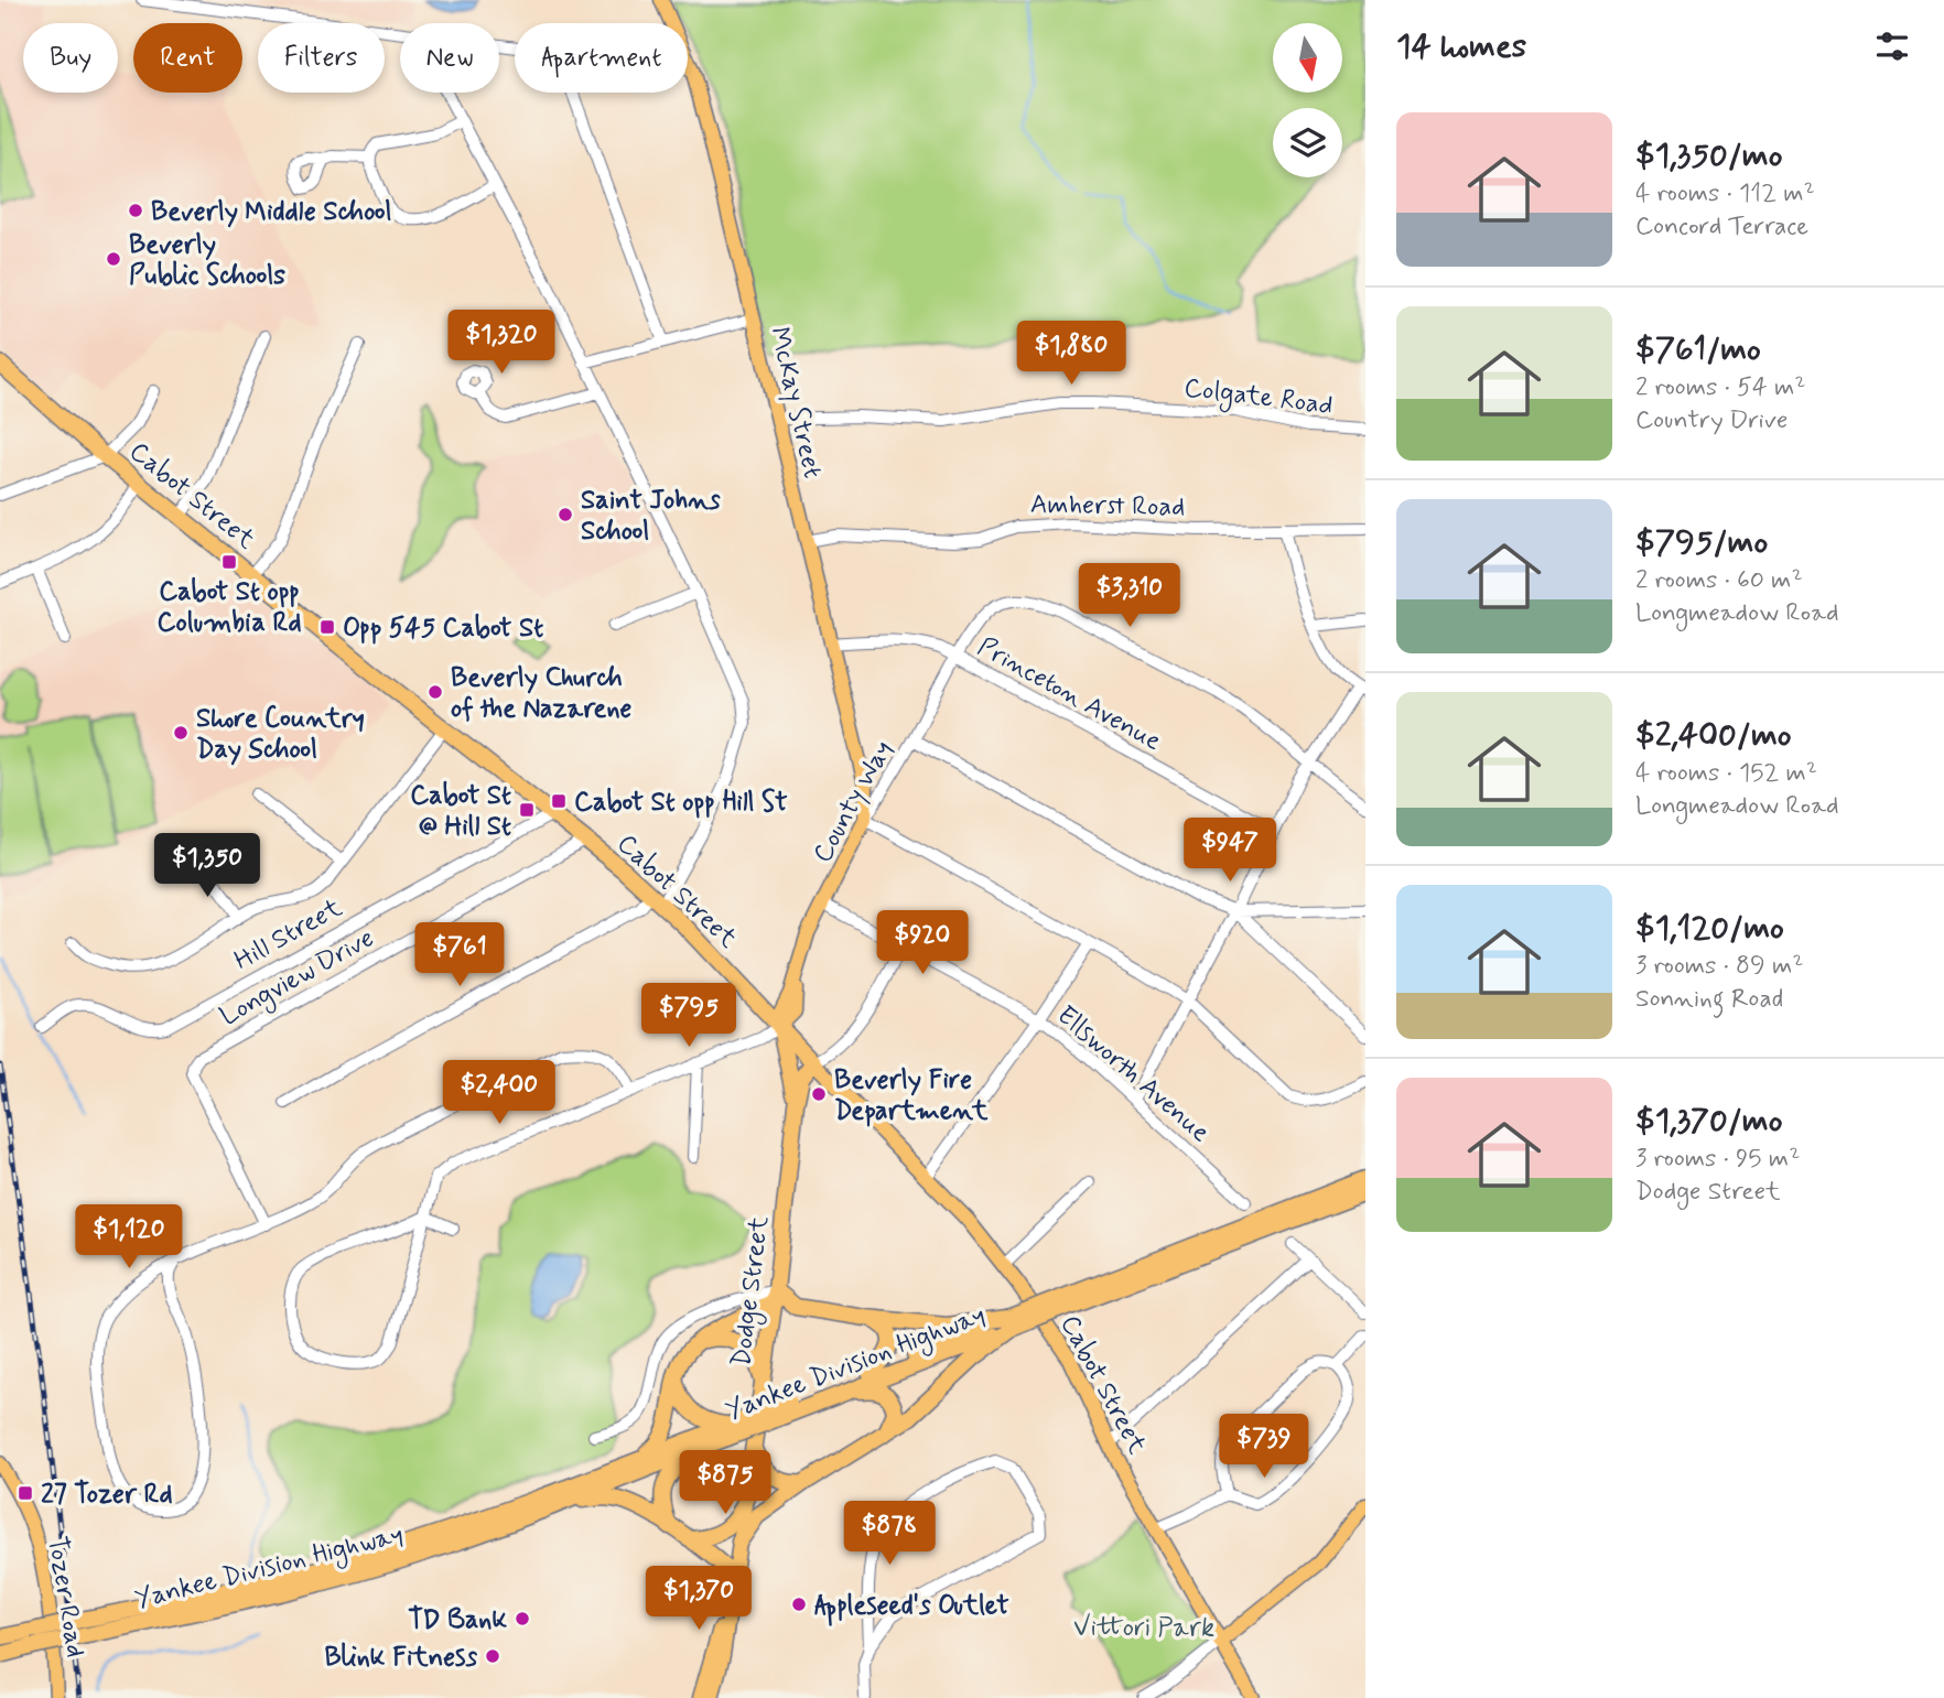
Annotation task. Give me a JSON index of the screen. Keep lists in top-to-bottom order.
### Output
{
  "streets": {
    "highway": ["Cabot Street", "Dodge Street", "Yankee Division Highway"],
    "main road": ["McKay Street", "County Way", "Tozer Road"],
    "street": [
      "Colgate Road",
      "Amherst Road",
      "Princeton Avenue",
      "Hill Street",
      "Longview Drive",
      "Ellsworth Avenue"
    ]
  },
  "crossings": [
    ["Colgate Road", "McKay Street"],
    ["McKay Street", "Amherst Road"],
    ["McKay Street", "Princeton Avenue"],
    ["McKay Street", "County Way"],
    ["Cabot Street", "County Way"],
    ["Cabot Street", "Hill Street"],
    ["Cabot Street", "Longview Drive"],
    ["Cabot Street", "Dodge Street"],
    ["Princeton Avenue", "County Way"],
    ["County Way", "Ellsworth Avenue"],
    ["County Way", "Dodge Street"]
  ],
  "parks": ["Vittori Park"],
  "places": {
    "other": [
      "Beverly Middle School",
      "Beverly Public Schools",
      "Saint Johns School",
      "Beverly Church of the Nazarene",
      "Shore Country Day School",
      "Beverly Fire Department",
      "Appleseed's Outlet",
      "TD Bank",
      "Blink Fitness"
    ],
    "transit": [
      "Cabot St opp Columbia Rd",
      "Opp 545 Cabot St",
      "Cabot St opp Hill St",
      "Cabot St @ Hill St",
      "27 Tozer Rd"
    ]
  },
  "north": "bottom",
  "page": {
    "heading": "14 homes",
    "chip": [
      "Buy",
      "Rent",
      "Filters",
      "New",
      "Apartment"
    ],
    "list": [
      {
        "name": "$1,350/mo",
        "note": "4 rooms · 112 m² · Concord Terrace"
      },
      {
        "name": "$761/mo",
        "note": "2 rooms · 54 m² · Country Drive"
      },
      {
        "name": "$795/mo",
        "note": "2 rooms · 60 m² · Longmeadow Road"
      },
      {
        "name": "$2,400/mo",
        "note": "4 rooms · 152 m² · Longmeadow Road"
      },
      {
        "name": "$1,120/mo",
        "note": "3 rooms · 89 m² · Sonning Road"
      },
      {
        "name": "$1,370/mo",
        "note": "3 rooms · 95 m² · Dodge Street"
      }
    ],
    "price": [
      "$1,320",
      "$1,880",
      "$3,310",
      "$947",
      "$1,350",
      "$920",
      "$761",
      "$795",
      "$2,400",
      "$1,120",
      "$739",
      "$875",
      "$878",
      "$1,370"
    ]
  }
}
